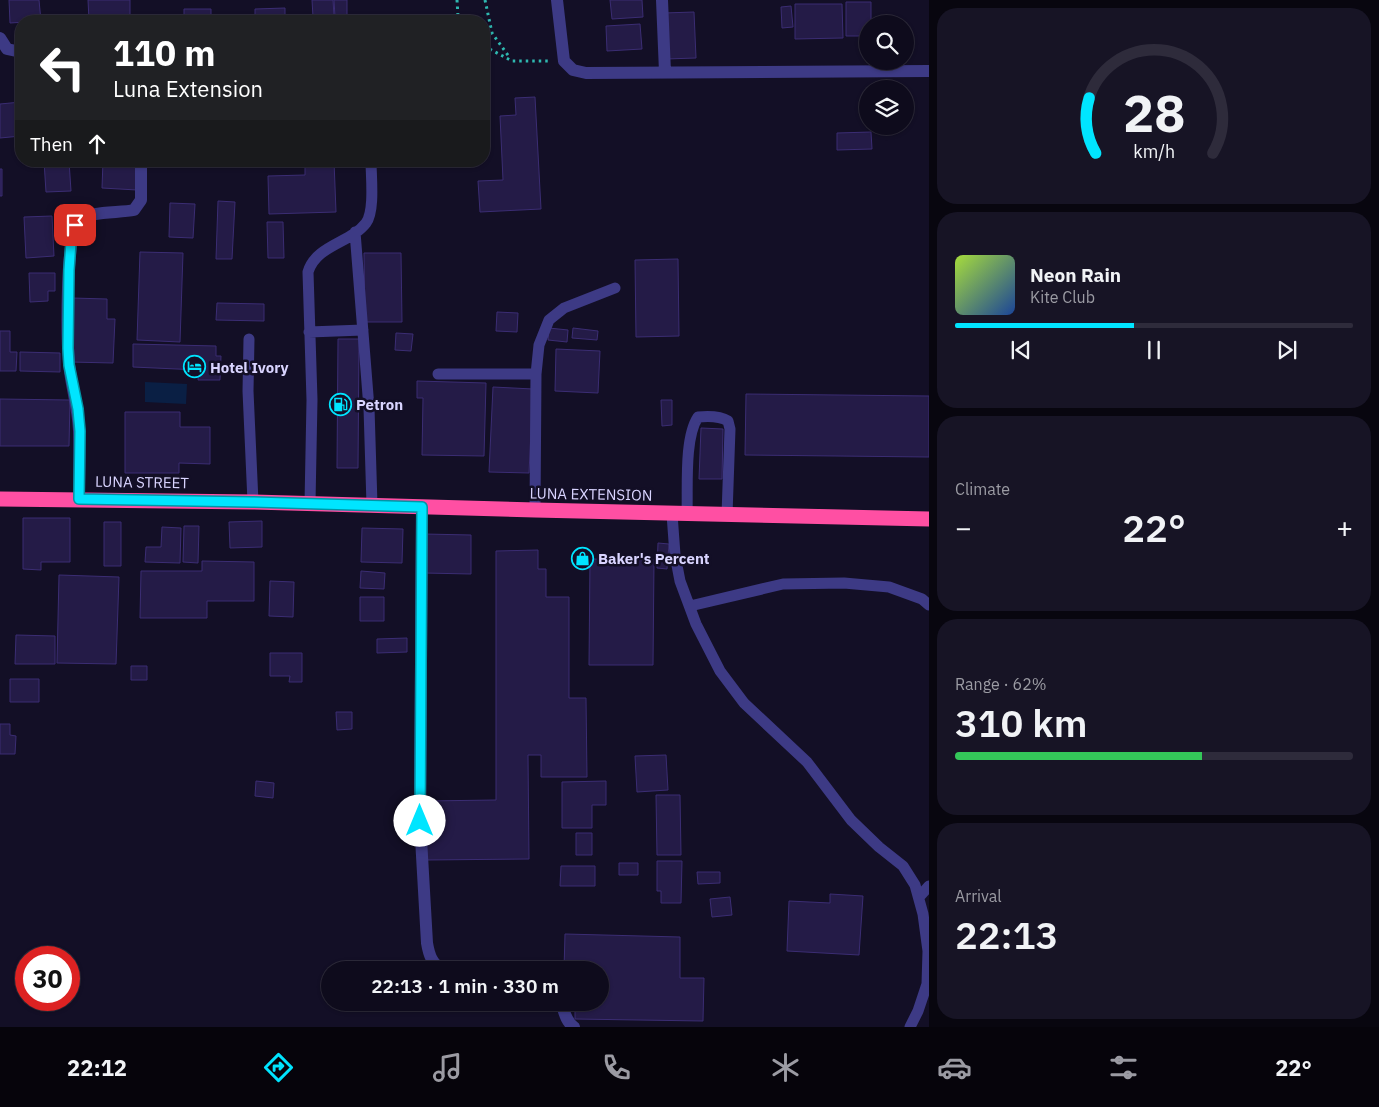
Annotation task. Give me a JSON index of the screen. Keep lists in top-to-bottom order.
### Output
{
  "streets": {
    "highway": ["LUNA STREET", "LUNA EXTENSION"]
  },
  "crossings": [
    ["LUNA STREET", "LUNA EXTENSION"]
  ],
  "places": {
    "hotel": ["Hotel Ivory"],
    "fuel station": ["Petron"],
    "shop": ["Baker's Percent"]
  },
  "page": {
    "turn": ["110 m", "Luna Extension"],
    "then": "Then",
    "song": ["Neon Rain", "Kite Club"],
    "tile": [
      "Climate",
      ["Range · 62%", "310 km"],
      ["Arrival", "22:13"]
    ],
    "heat": ["−", "22°", "+"],
    "limit": "30",
    "trip": "22:13 · 1 min · 330 m",
    "tabs": ["22:12", "22°"],
    "gauge": ["28", "km/h"]
  }
}
